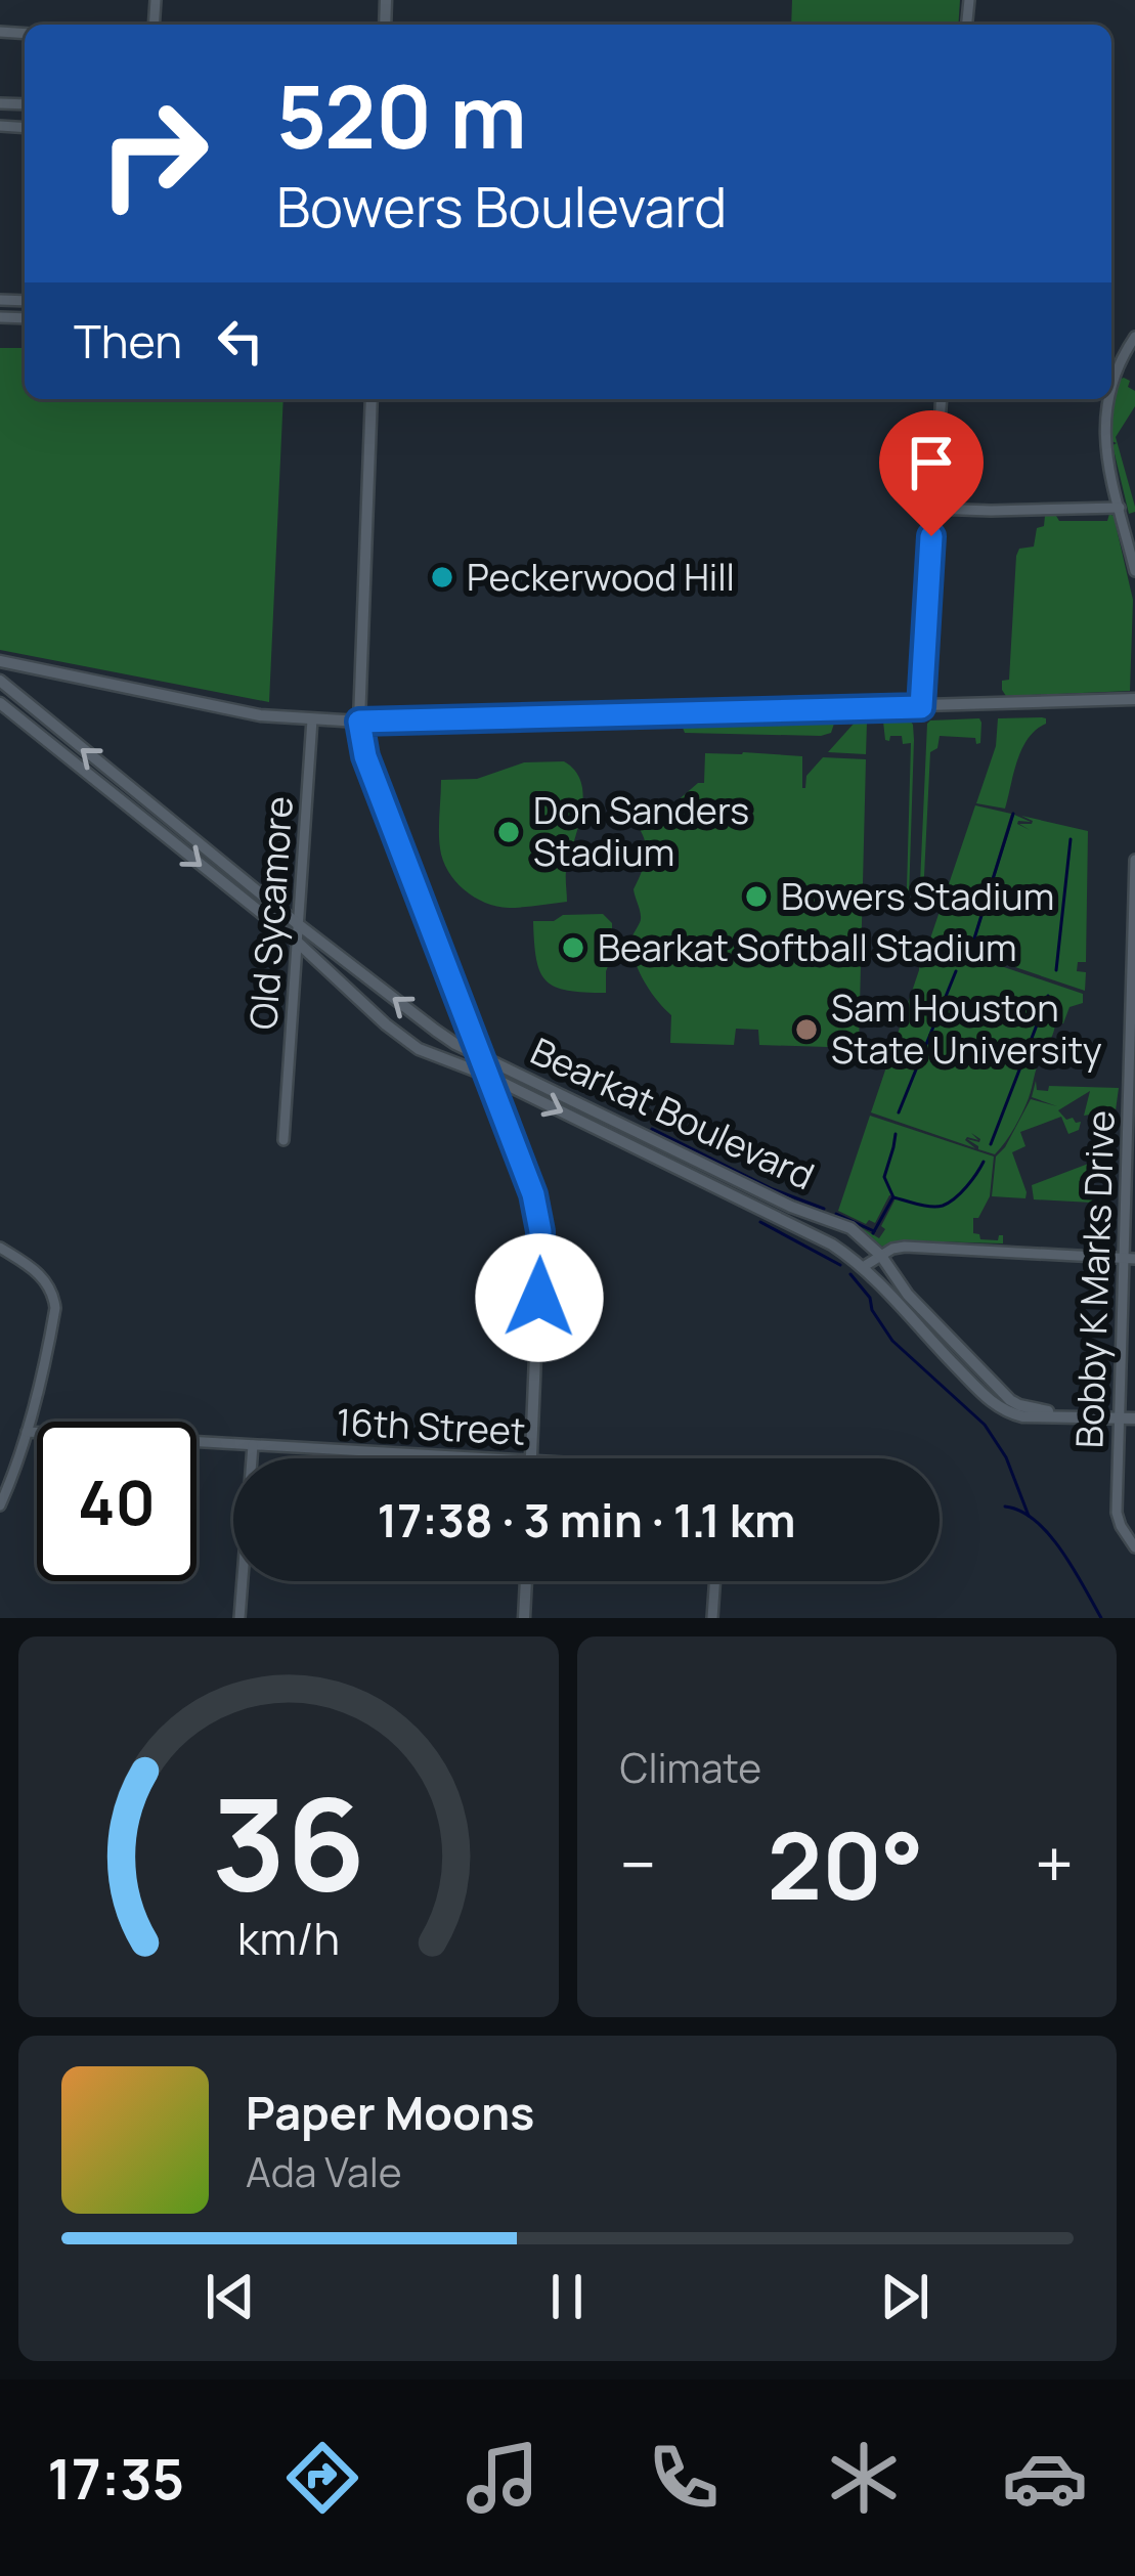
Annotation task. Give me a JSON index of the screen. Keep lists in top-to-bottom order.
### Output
{
  "streets": {
    "street": [
      "Old Sycamore",
      "Bearkat Boulevard",
      "Bobby K Marks Drive",
      "16th Street"
    ]
  },
  "crossings": [
    ["Old Sycamore", "Bearkat Boulevard"],
    ["Bearkat Boulevard", "Bobby K Marks Drive"]
  ],
  "places": [
    "Peckerwood Hill",
    "Don Sanders Stadium",
    "Bowers Stadium",
    "Bearkat Softball Stadium",
    "Sam Houston State University"
  ],
  "page": {
    "turn": ["520 m", "Bowers Boulevard"],
    "then": "Then",
    "limit": "40",
    "trip": "17:38 · 3 min · 1.1 km",
    "tile": "Climate",
    "heat": ["−", "20°", "+"],
    "song": ["Paper Moons", "Ada Vale"],
    "tabs": "17:35",
    "gauge": ["36", "km/h"]
  }
}
